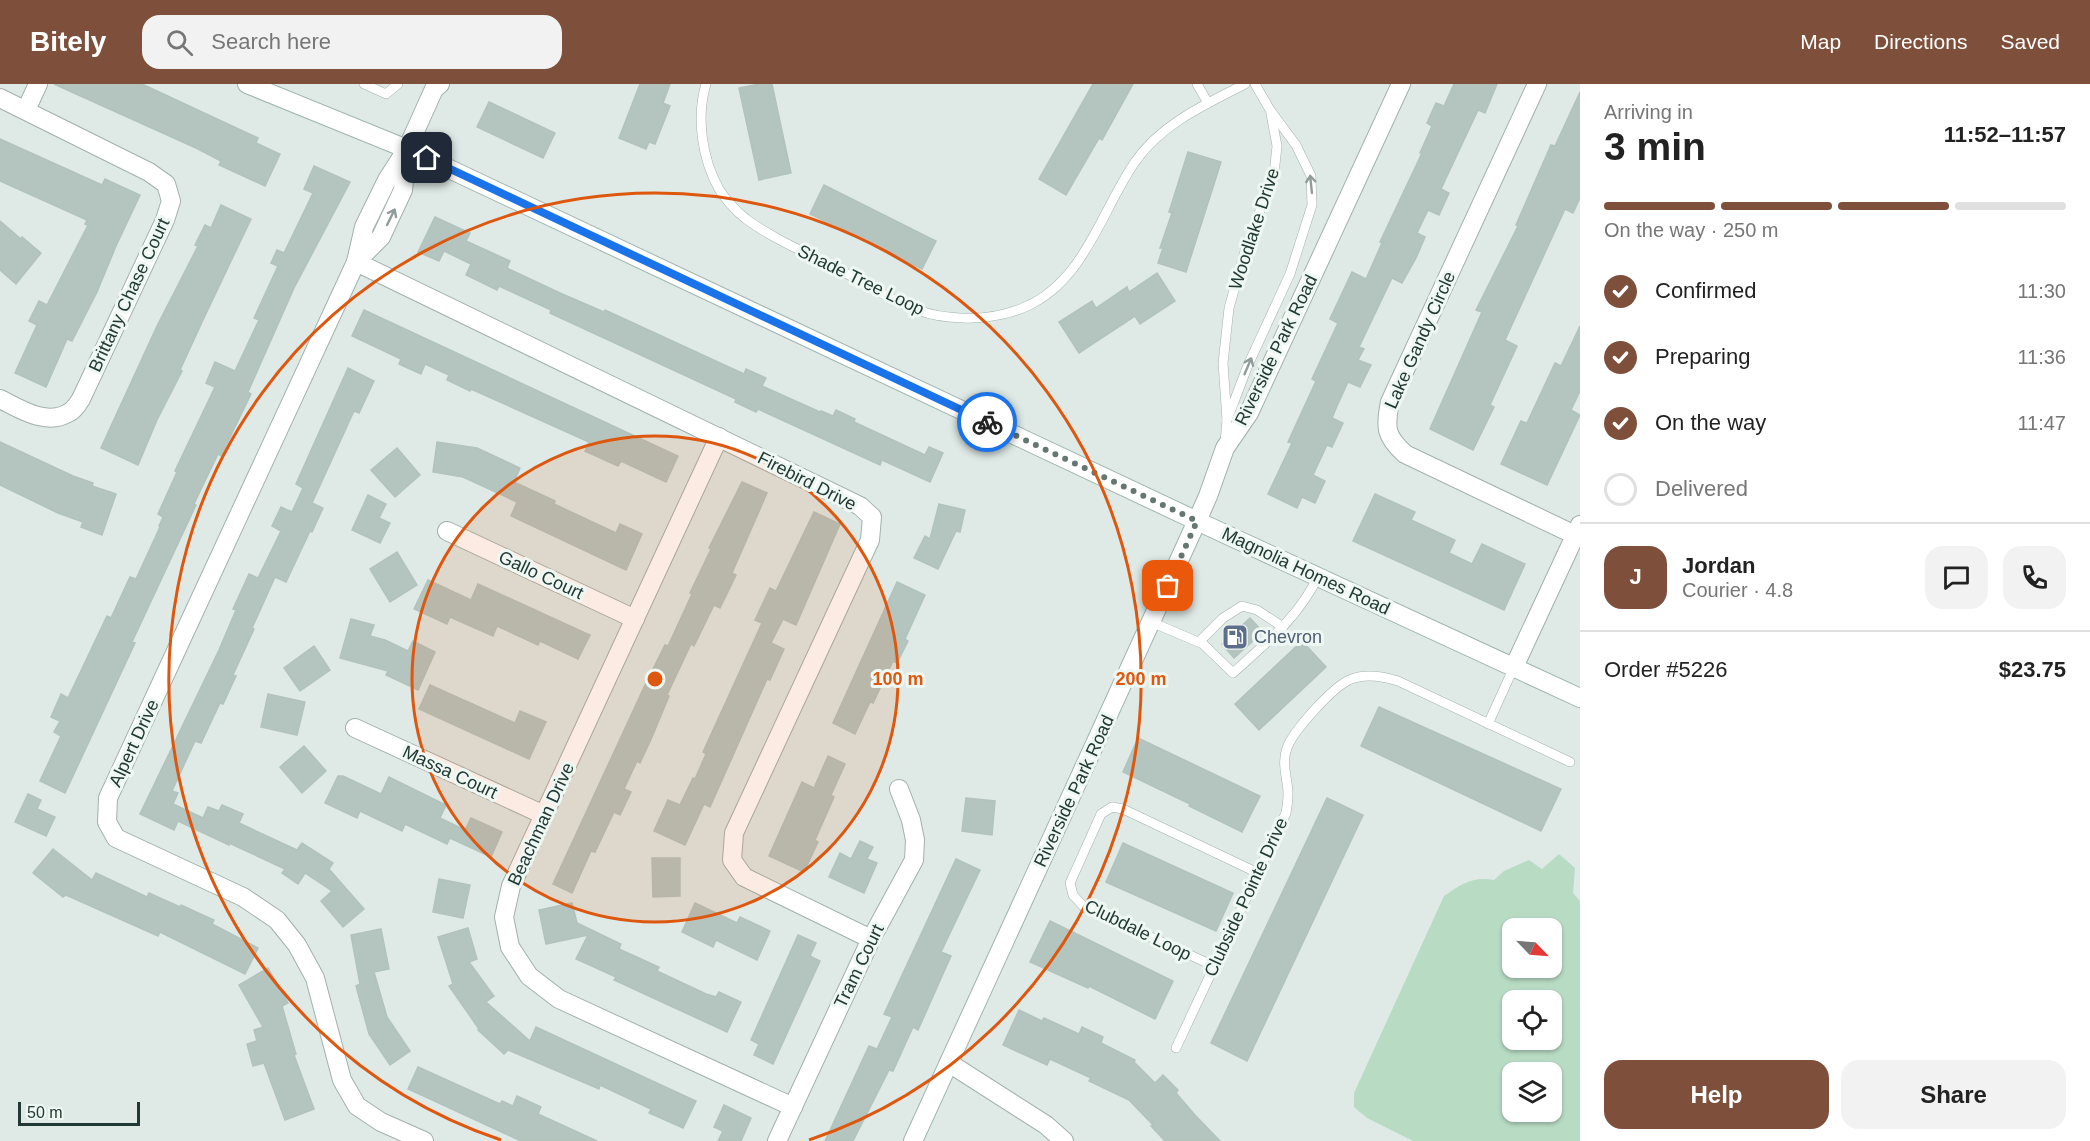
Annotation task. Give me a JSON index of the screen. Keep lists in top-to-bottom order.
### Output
{
  "streets": {
    "street": [
      "Brittany Chase Court",
      "Lake Gandy Circle",
      "Riverside Park Road",
      "Firebird Drive",
      "Magnolia Homes Road",
      "Gallo Court",
      "Alpert Drive",
      "Massa Court",
      "Beachman Drive",
      "Tram Court"
    ],
    "lane": [
      "Woodlake Drive",
      "Shade Tree Loop",
      "Clubside Pointe Drive",
      "Clubdale Loop"
    ]
  },
  "crossings": [
    ["Woodlake Drive", "Riverside Park Road"],
    ["Riverside Park Road", "Magnolia Homes Road"],
    ["Firebird Drive", "Alpert Drive"],
    ["Firebird Drive", "Beachman Drive"],
    ["Firebird Drive", "Tram Court"],
    ["Magnolia Homes Road", "Alpert Drive"],
    ["Gallo Court", "Beachman Drive"],
    ["Massa Court", "Beachman Drive"],
    ["Beachman Drive", "Tram Court"],
    ["Clubside Pointe Drive", "Clubdale Loop"]
  ],
  "places": {
    "fuel station": ["Chevron"]
  },
  "scale_bar": "50 m",
  "north": "bottom right",
  "page": {
    "header": "Bitely",
    "search": "Search here",
    "nav": ["Map", "Directions", "Saved"],
    "heading": ["3 min", "Arriving in", "11:52–11:57"],
    "panel": [
      "Jordan",
      "Courier · 4.8",
      "Order #5226",
      "$23.75"
    ],
    "bar": "On the way · 250 m",
    "list": [
      ["Confirmed", "11:30"],
      ["Preparing", "11:36"],
      ["On the way", "11:47"],
      "Delivered"
    ],
    "round": "J",
    "buttons": ["Help", "Share"],
    "scale": "50 m"
  },
  "rings": ["100 m", "200 m"]
}
